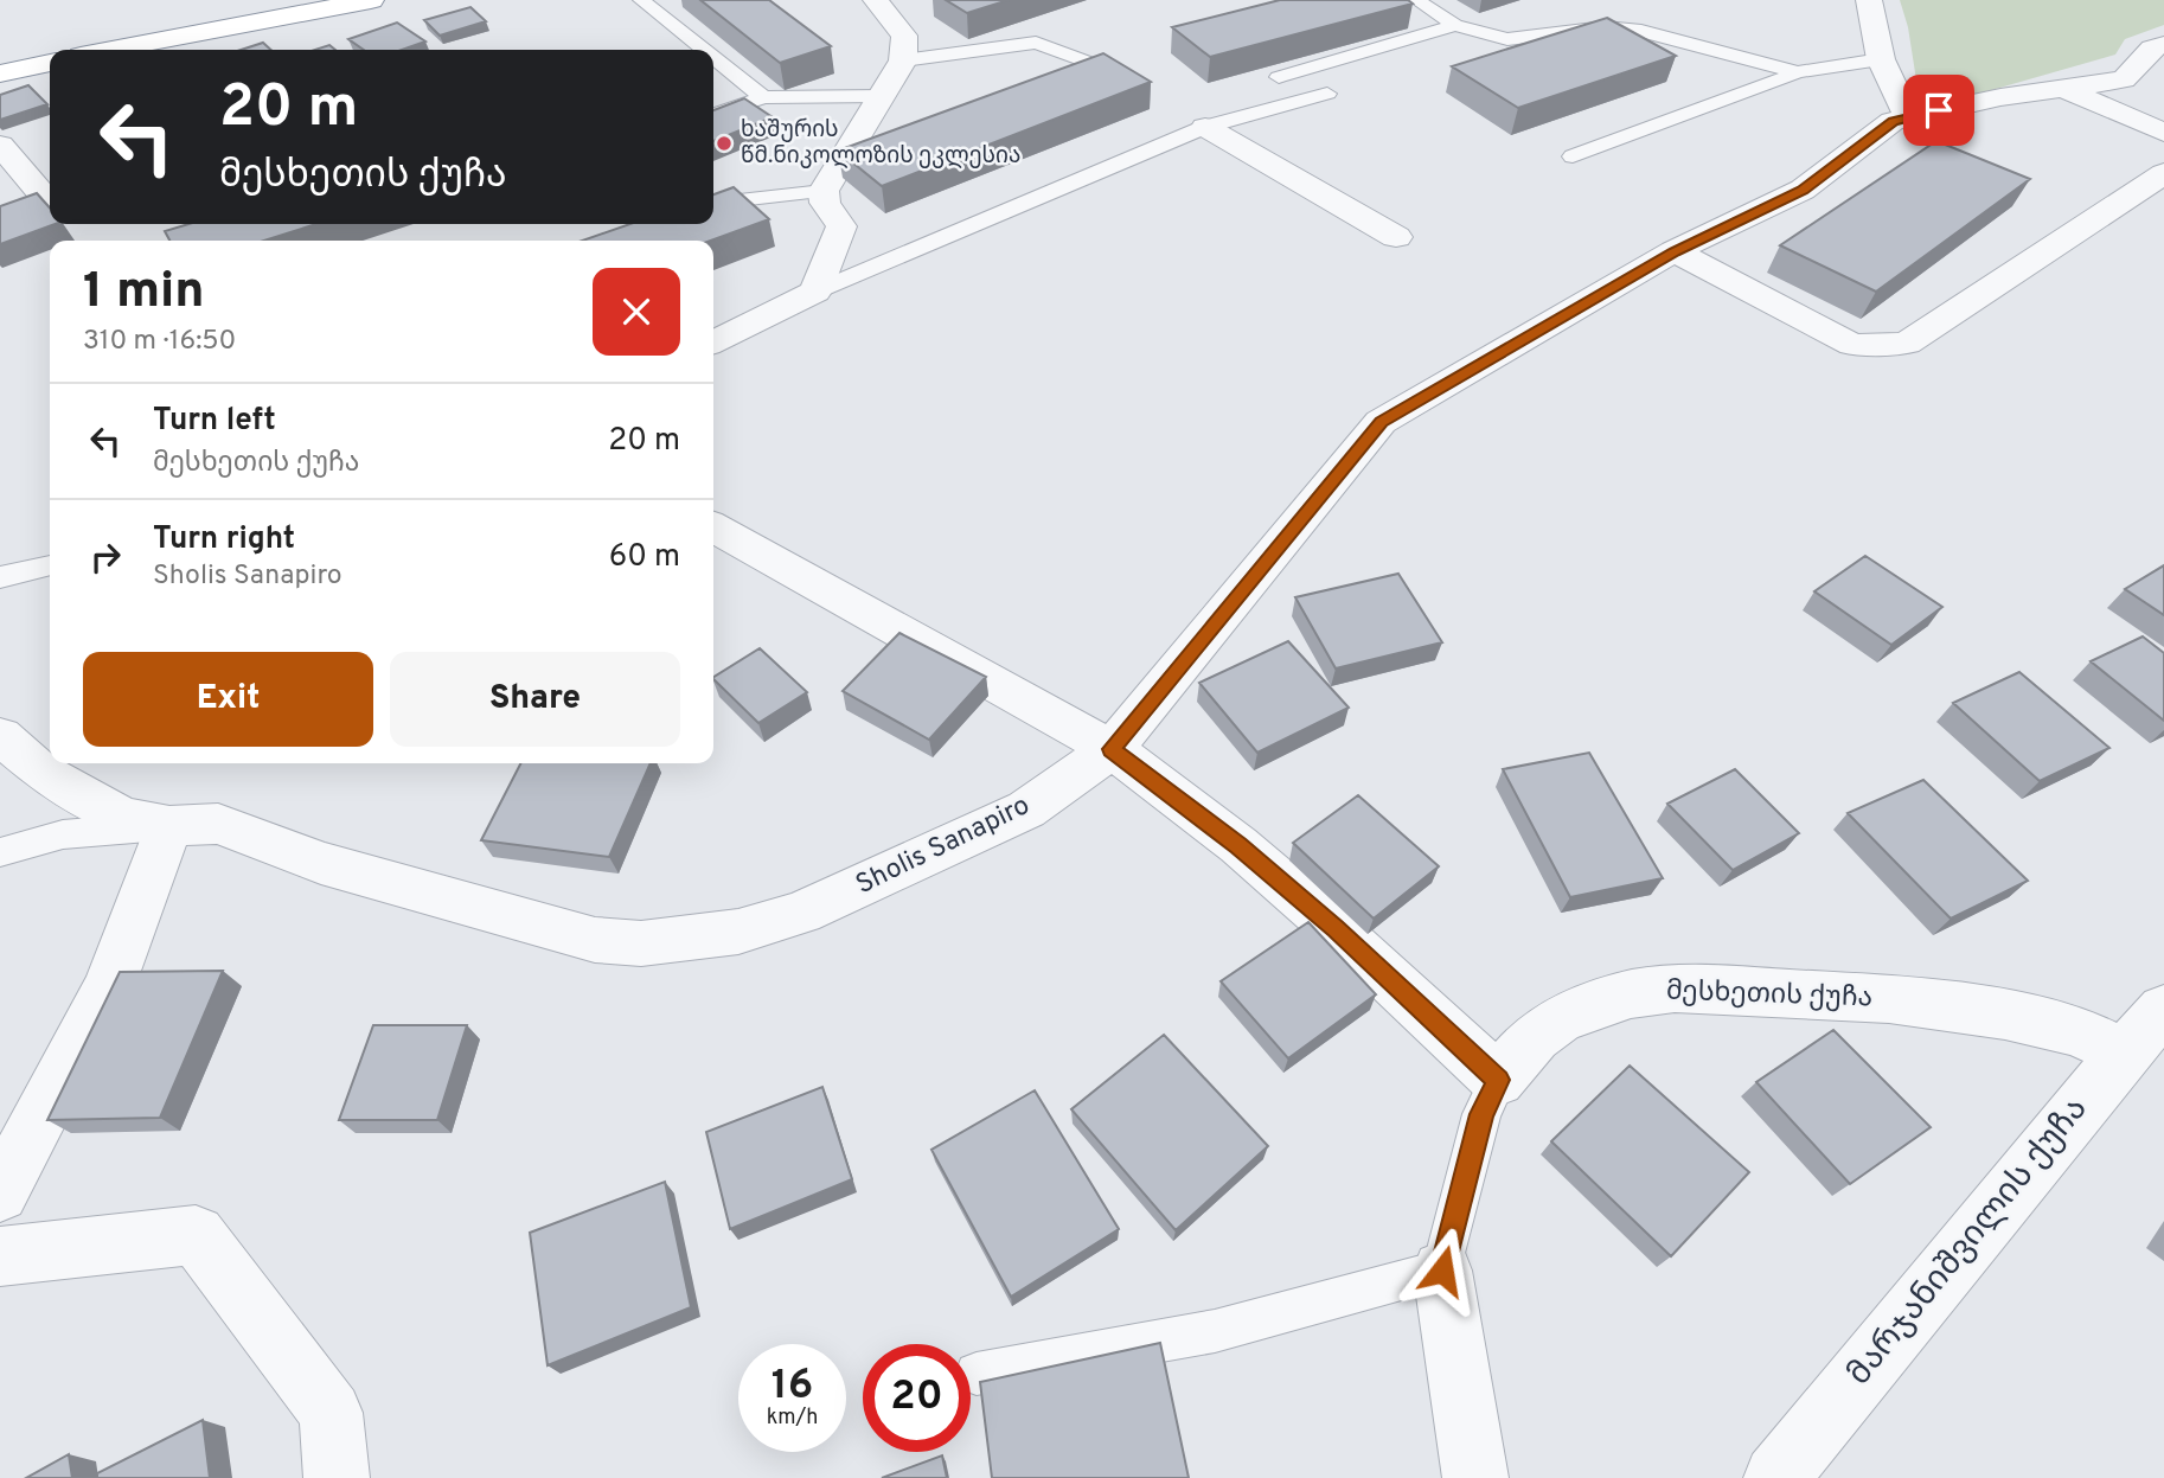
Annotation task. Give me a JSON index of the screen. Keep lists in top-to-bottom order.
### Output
{
  "streets": {
    "street": ["Sholis Sanapiro", "მესხეთის ქუჩა", "მარჯანიშვილის ქუჩა"]
  },
  "crossings": [
    ["მესხეთის ქუჩა", "მარჯანიშვილის ქუჩა"]
  ],
  "places": ["ხაშურის წმ.ნიკოლოზის ეკლესია"],
  "page": {
    "turn": ["20 m", "მესხეთის ქუჩა"],
    "heading": ["1 min", "310 m · 16:50"],
    "list": [
      {
        "name": "Turn left",
        "note": "მესხეთის ქუჩა",
        "value": "20 m"
      },
      {
        "name": "Turn right",
        "note": "Sholis Sanapiro",
        "value": "60 m"
      }
    ],
    "buttons": ["Exit", "Share"],
    "speed": "16 km/h",
    "limit": "20"
  }
}
